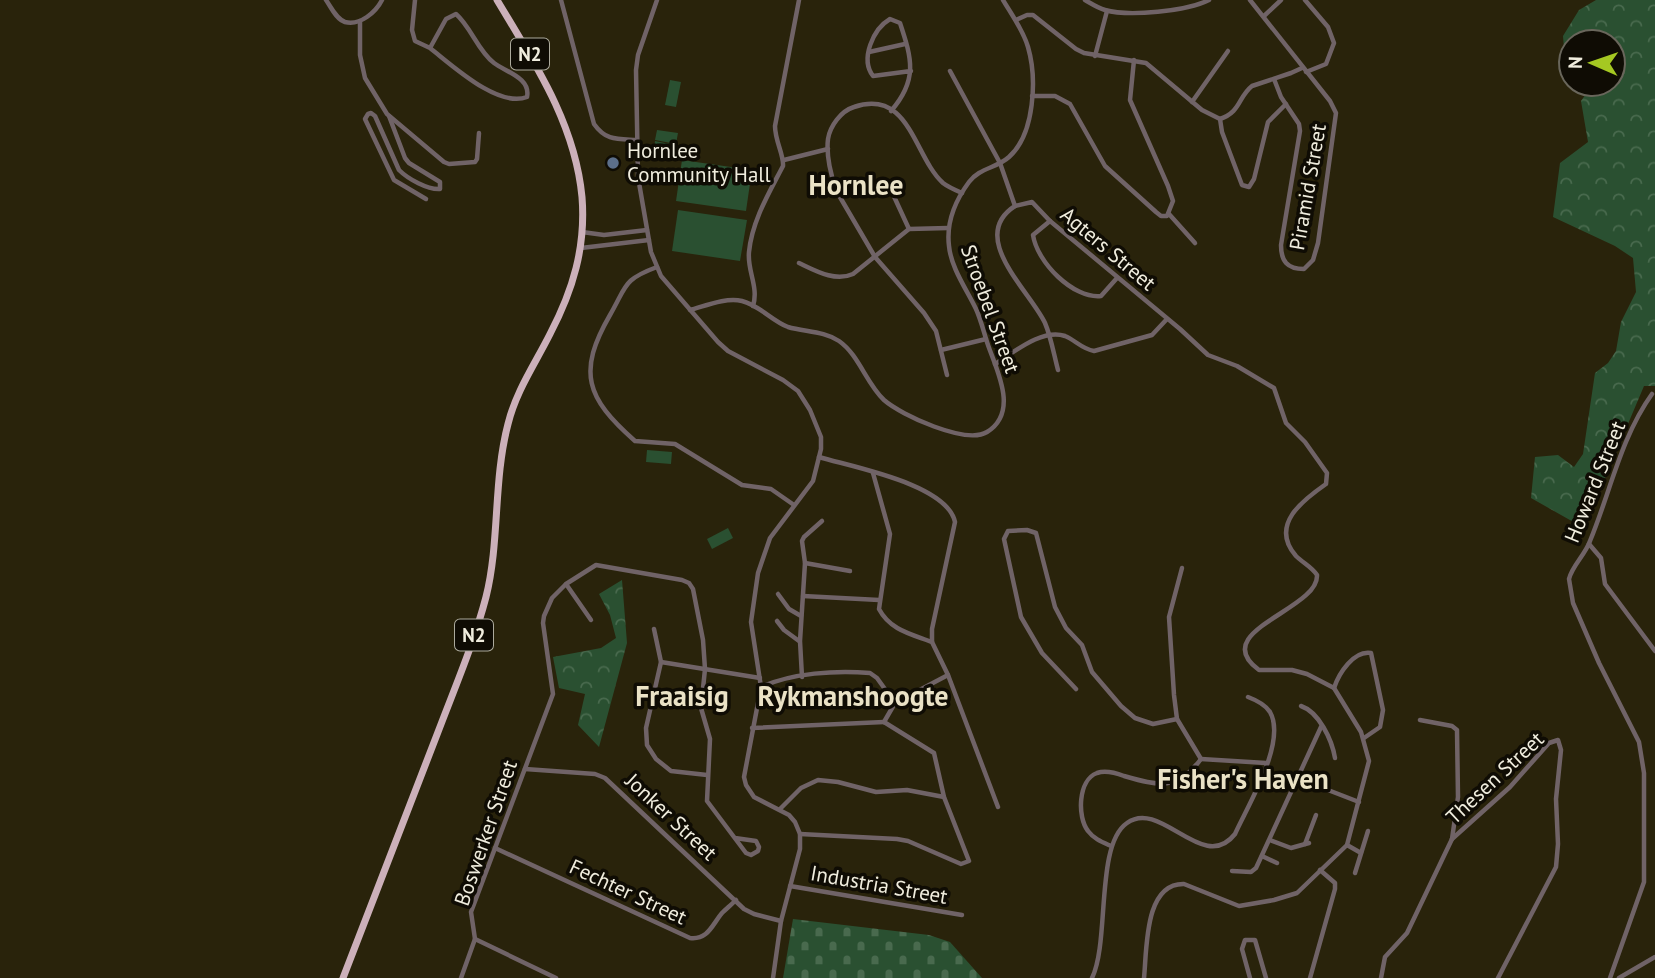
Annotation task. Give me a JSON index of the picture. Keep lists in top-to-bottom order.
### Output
{
  "streets": {
    "highway": ["N2"],
    "street": [
      "Piramid Street",
      "Agters Street",
      "Stroebel Street",
      "Howard Street",
      "Thesen Street",
      "Jonker Street",
      "Boswerker Street",
      "Industria Street",
      "Fechter Street"
    ]
  },
  "crossings": [
    ["Jonker Street", "Boswerker Street"],
    ["Jonker Street", "Fechter Street"],
    ["Boswerker Street", "Fechter Street"]
  ],
  "districts": [
    "Hornlee",
    "Fraaisig",
    "Rykmanshoogte",
    "Fisher's Haven"
  ],
  "places": ["Hornlee Community Hall"],
  "north": "left"
}
